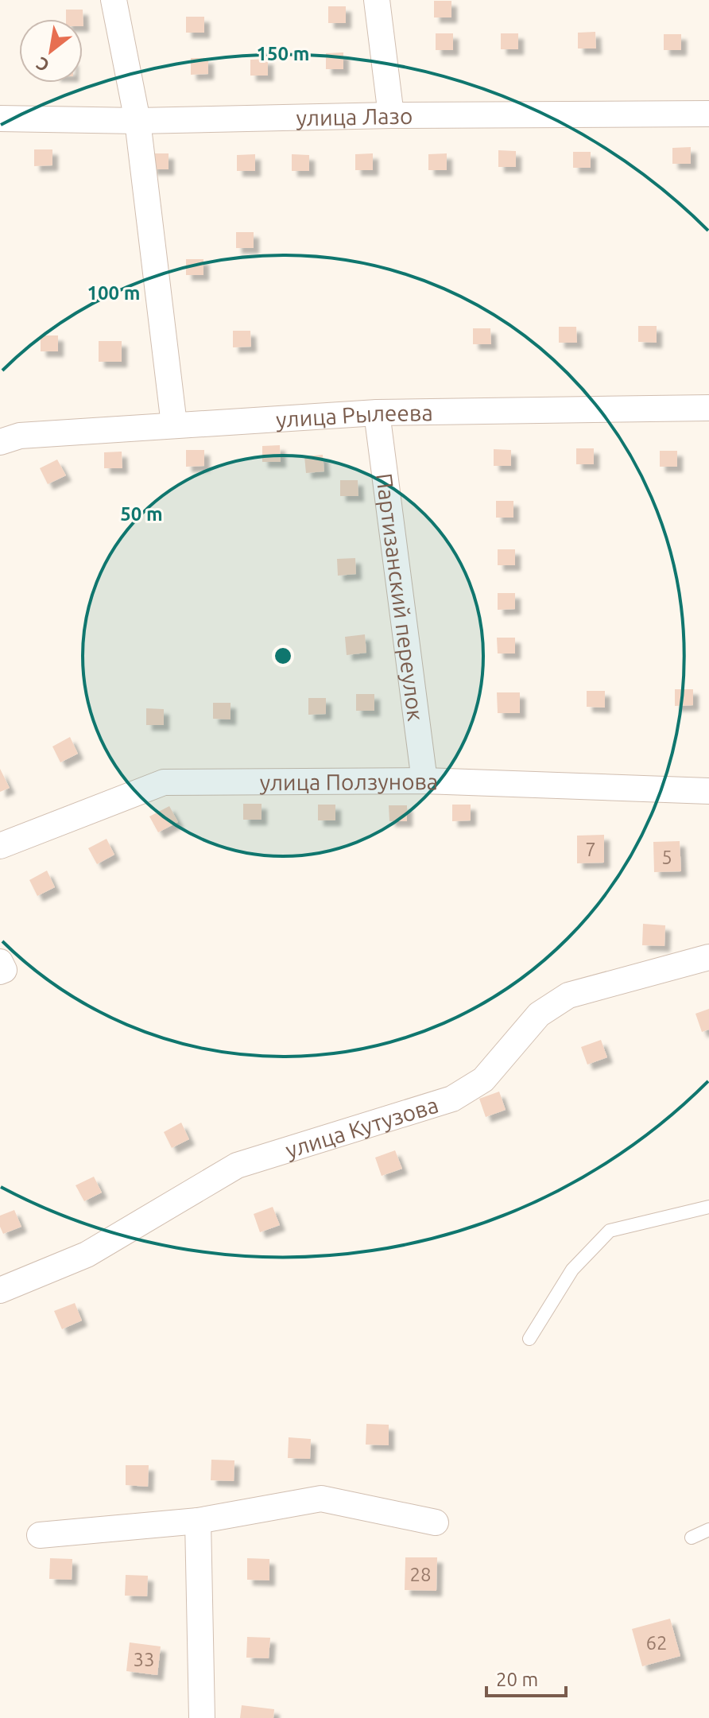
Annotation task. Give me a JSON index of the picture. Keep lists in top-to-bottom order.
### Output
{
  "streets": {
    "street": [
      "улица Лазо",
      "улица Рылеева",
      "Партизанский переулок",
      "улица Ползунова",
      "улица Кутузова"
    ]
  },
  "crossings": [
    ["улица Рылеева", "Партизанский переулок"],
    ["Партизанский переулок", "улица Ползунова"]
  ],
  "house_numbers": [
    "7",
    "5",
    "28",
    "62",
    "33"
  ],
  "scale_bar": "20 m",
  "north": "bottom left",
  "rings": ["150 m", "100 m", "50 m"]
}
